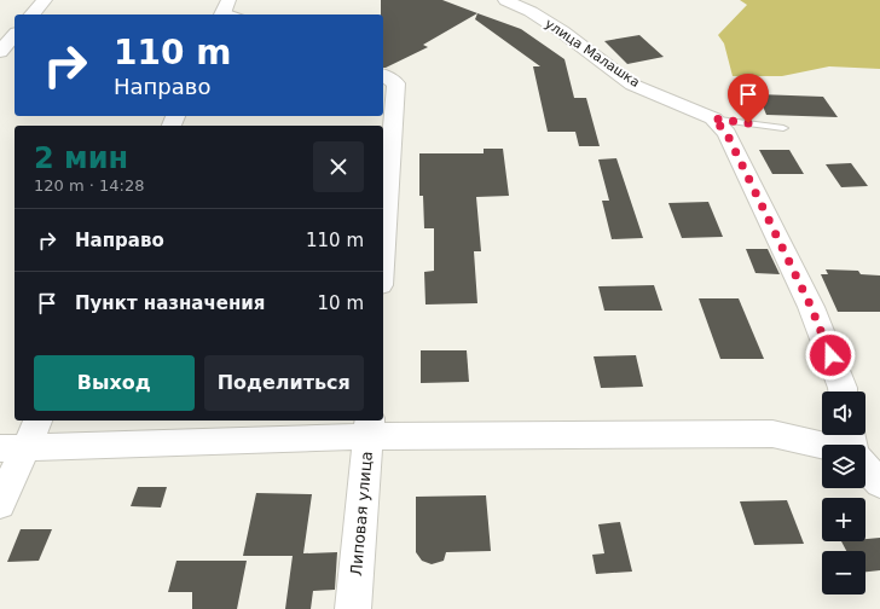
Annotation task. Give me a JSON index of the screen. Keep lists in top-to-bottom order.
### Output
{
  "streets": {
    "street": ["улица Малашка", "Липовая улица"]
  },
  "page": {
    "turn": ["110 m", "Направо"],
    "heading": ["2 мин", "120 m · 14:28"],
    "list": [
      {
        "name": "Направо",
        "value": "110 m"
      },
      {
        "name": "Пункт назначения",
        "value": "10 m"
      }
    ],
    "buttons": ["Выход", "Поделиться"],
    "map_buttons": ["+", "−"]
  }
}
